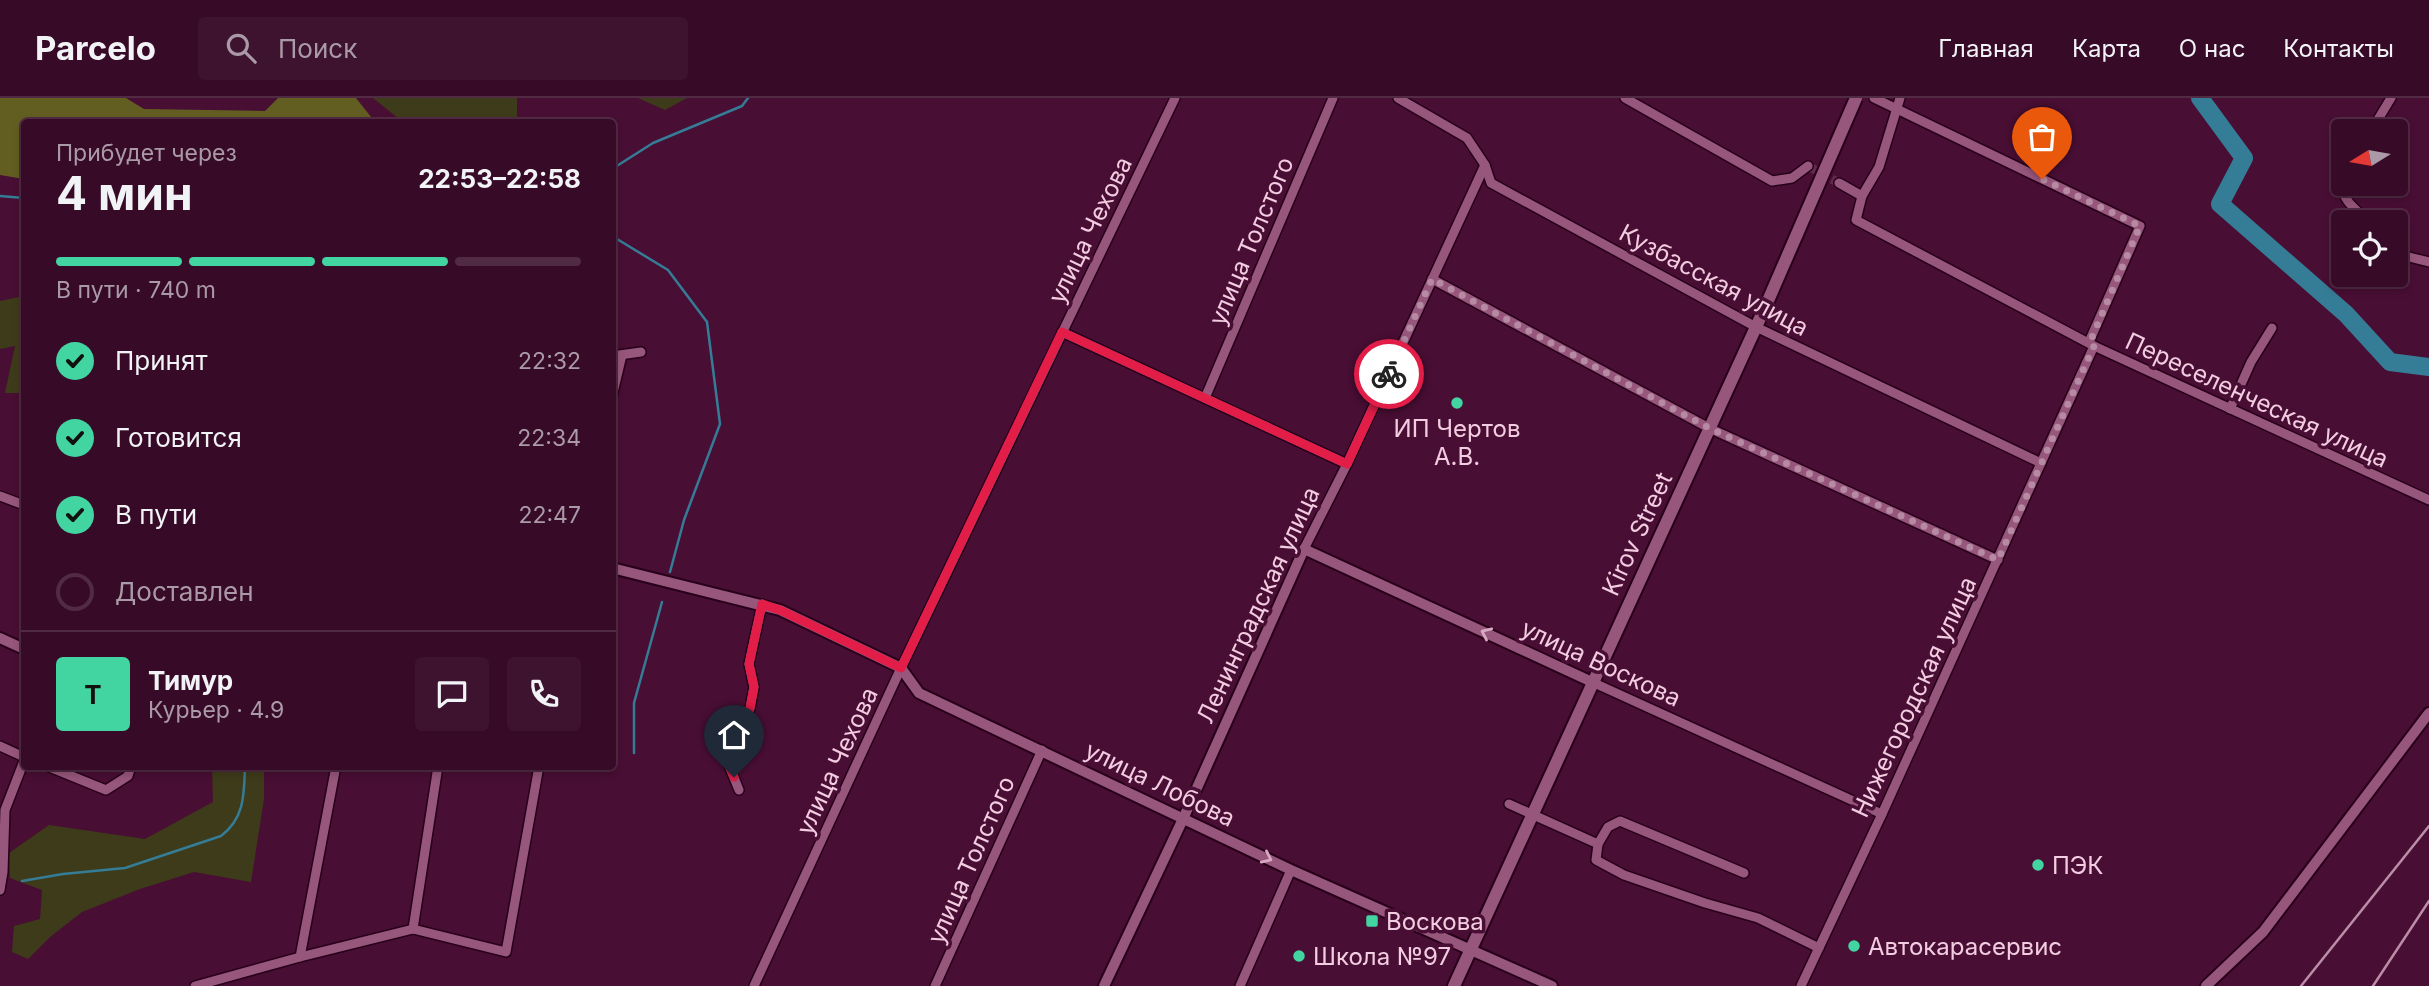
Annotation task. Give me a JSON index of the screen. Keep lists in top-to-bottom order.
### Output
{
  "streets": {
    "main road": ["Kirov Street"],
    "street": [
      "улица Чехова",
      "улица Толстого",
      "Кузбасская улица",
      "Переселенческая улица",
      "Ленинградская улица",
      "улица Воскова",
      "Нижегородская улица",
      "улица Лобова"
    ]
  },
  "crossings": [
    ["улица Чехова", "улица Лобова"],
    ["улица Толстого", "улица Лобова"],
    ["Кузбасская улица", "Kirov Street"],
    ["Кузбасская улица", "Ленинградская улица"],
    ["Кузбасская улица", "Нижегородская улица"],
    ["Переселенческая улица", "Нижегородская улица"],
    ["Kirov Street", "улица Воскова"],
    ["Kirov Street", "улица Лобова"],
    ["Ленинградская улица", "улица Воскова"],
    ["Ленинградская улица", "улица Лобова"],
    ["улица Воскова", "Нижегородская улица"]
  ],
  "one_way": ["улица Воскова"],
  "places": {
    "other": [
      "ИП Чертов А.В.",
      "ПЭК",
      "Автокарасервис",
      "Школа №97"
    ],
    "transit": ["Воскова"]
  },
  "north": "left",
  "page": {
    "header": "Parcelo",
    "search": "Поиск",
    "nav": [
      "Главная",
      "Карта",
      "О нас",
      "Контакты"
    ],
    "heading": ["4 мин", "Прибудет через", "22:53–22:58"],
    "panel": ["Тимур", "Курьер · 4.9"],
    "bar": "В пути · 740 m",
    "list": [
      ["Принят", "22:32"],
      ["Готовится", "22:34"],
      ["В пути", "22:47"],
      "Доставлен"
    ],
    "round": "Т"
  }
}
